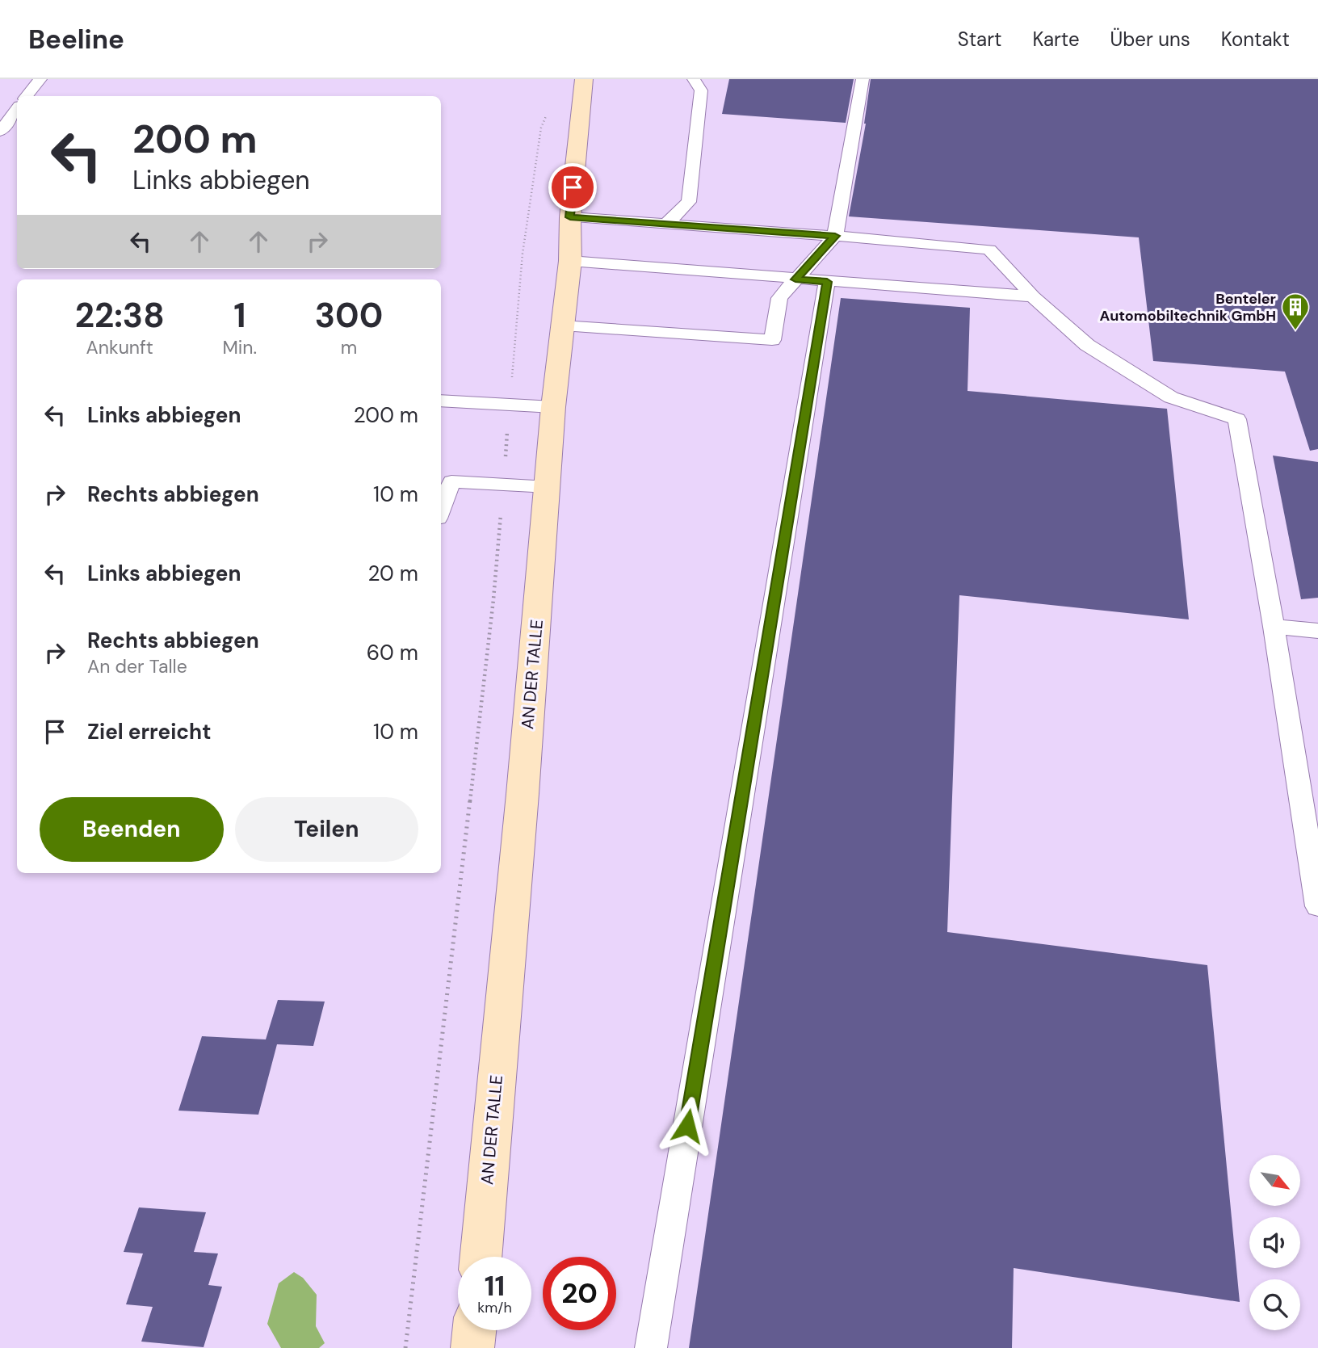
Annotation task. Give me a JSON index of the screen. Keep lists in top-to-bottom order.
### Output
{
  "streets": {
    "street": ["AN DER TALLE"]
  },
  "places": {
    "building": ["Benteler Automobiltechnik GmbH"]
  },
  "north": "bottom right",
  "page": {
    "header": "Beeline",
    "nav": [
      "Start",
      "Karte",
      "Über uns",
      "Kontakt"
    ],
    "turn": ["200 m", "Links abbiegen"],
    "eta": [
      "22:38",
      "Ankunft",
      "1",
      "Min.",
      "300",
      "m"
    ],
    "list": [
      {
        "name": "Links abbiegen",
        "value": "200 m"
      },
      {
        "name": "Rechts abbiegen",
        "value": "10 m"
      },
      {
        "name": "Links abbiegen",
        "value": "20 m"
      },
      {
        "name": "Rechts abbiegen",
        "note": "An der Talle",
        "value": "60 m"
      },
      {
        "name": "Ziel erreicht",
        "value": "10 m"
      }
    ],
    "buttons": ["Beenden", "Teilen"],
    "speed": "11 km/h",
    "limit": "20"
  }
}
